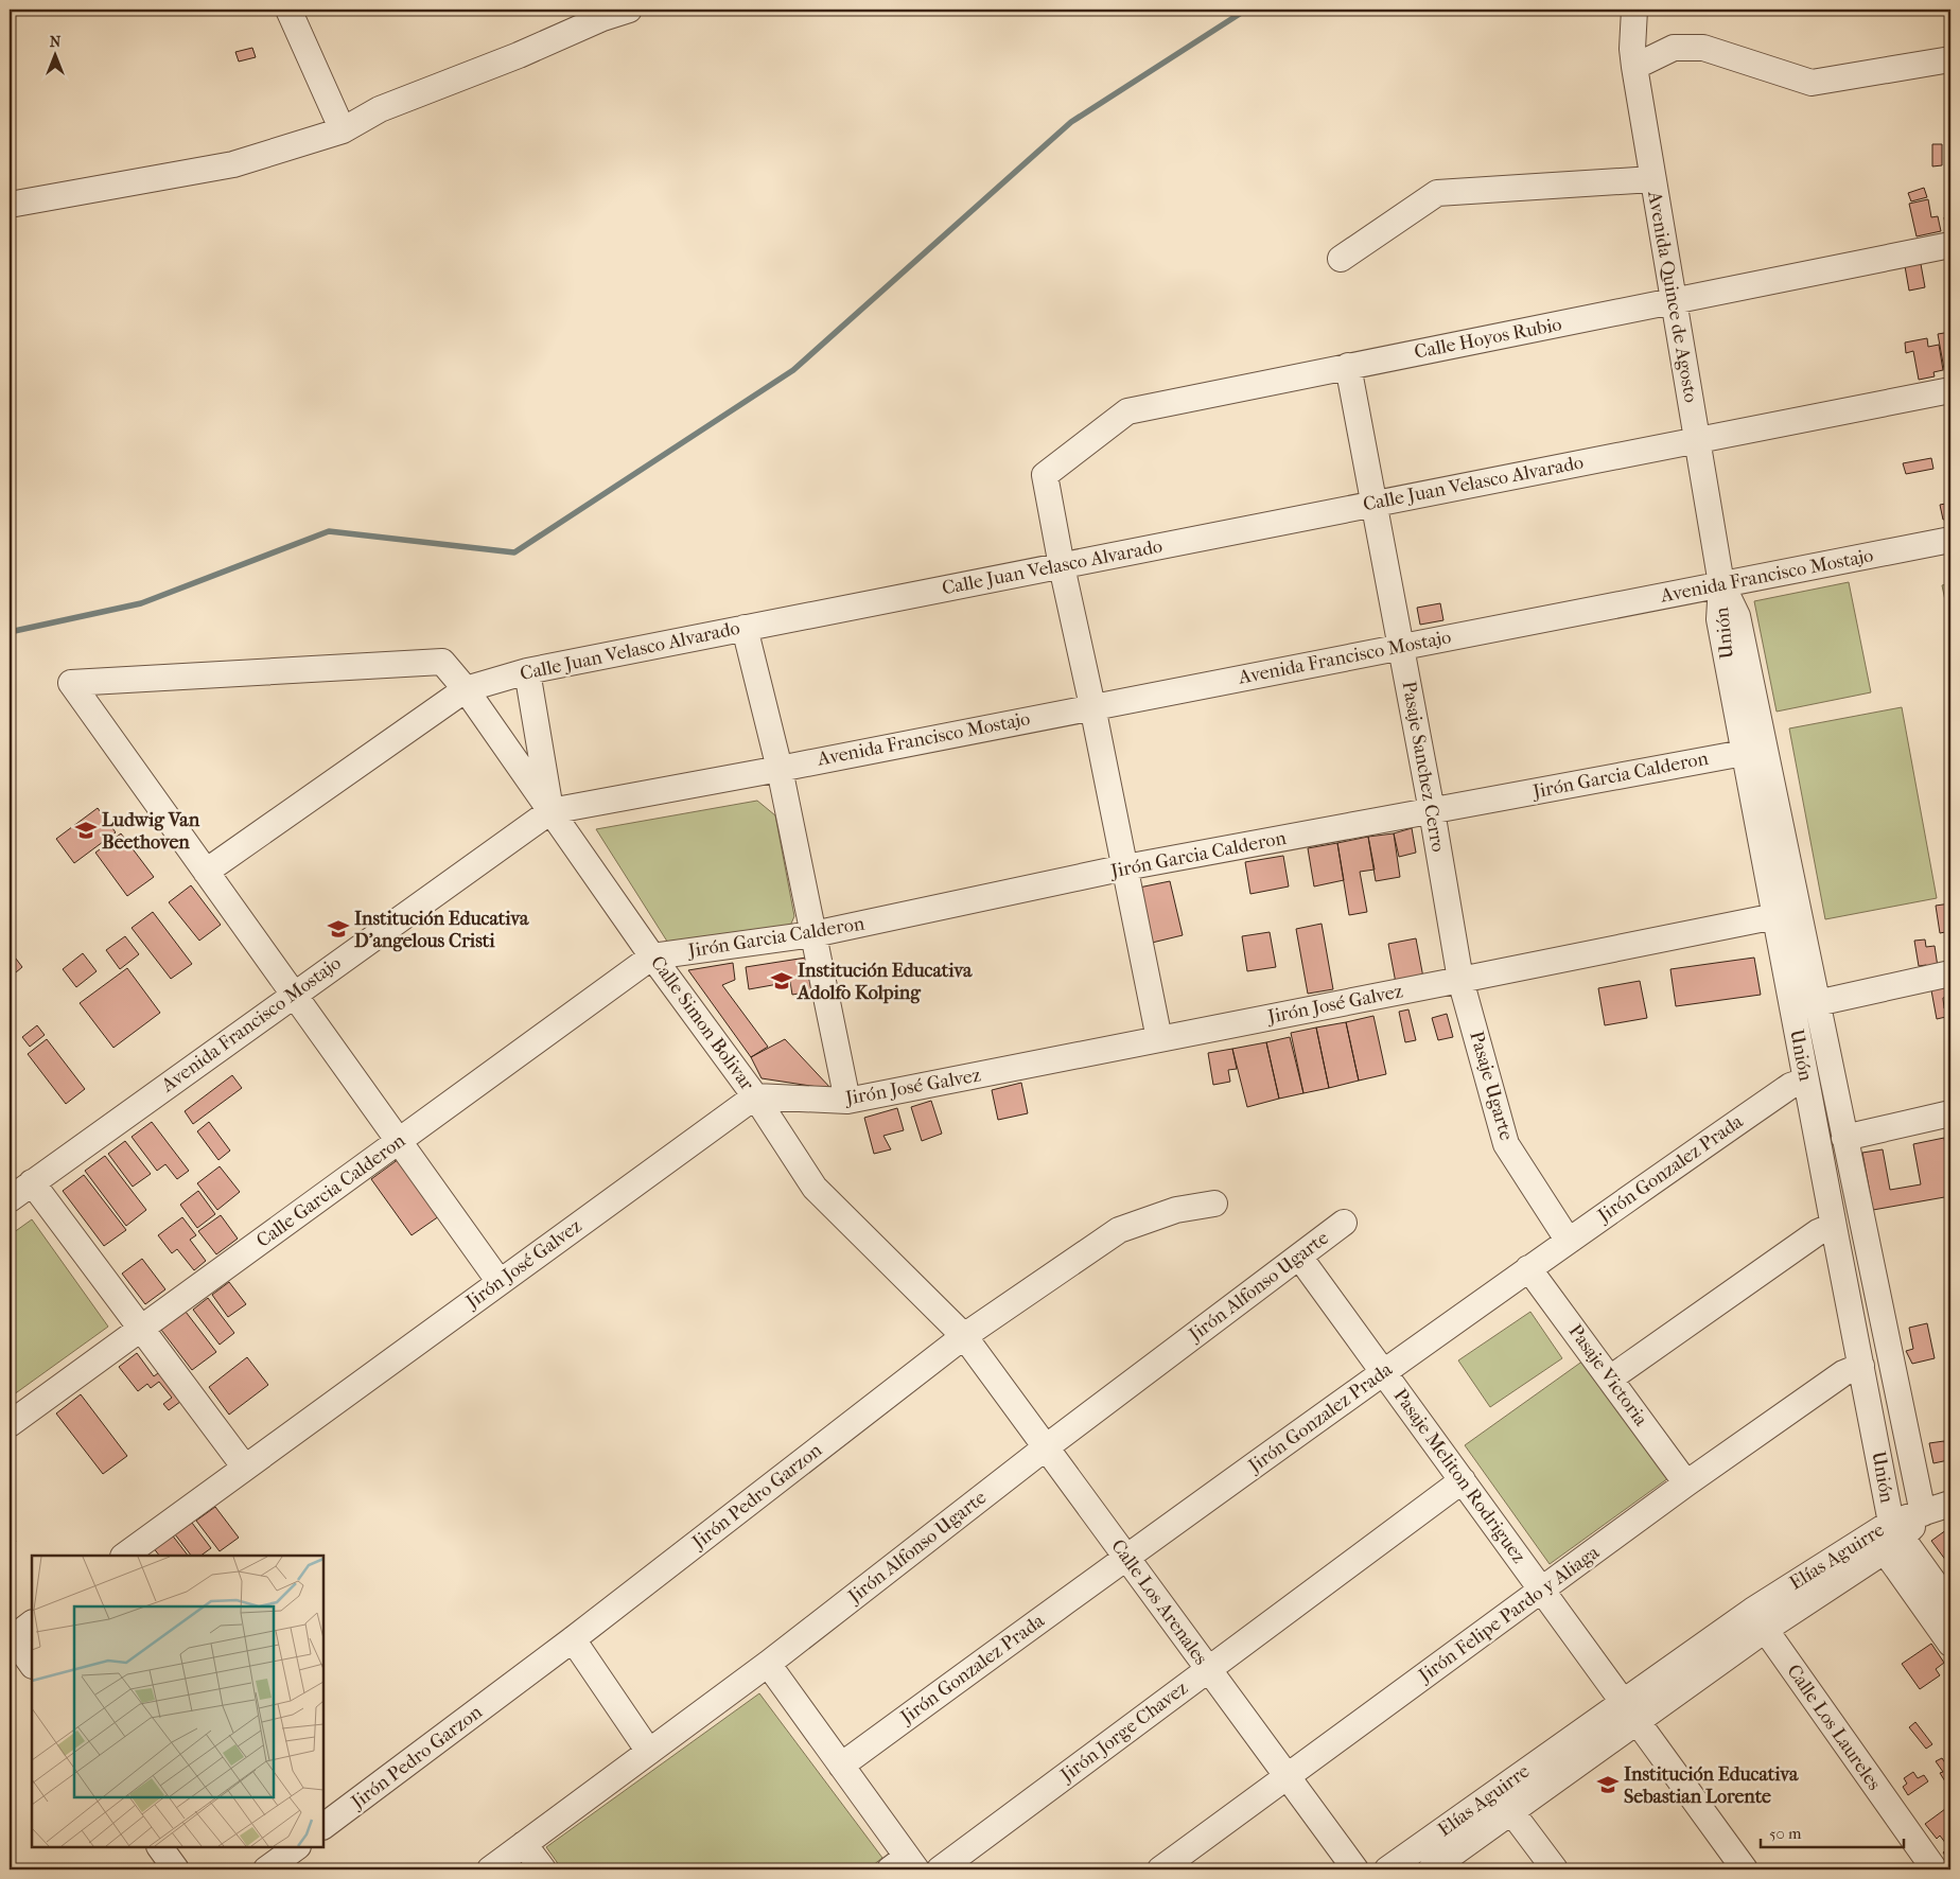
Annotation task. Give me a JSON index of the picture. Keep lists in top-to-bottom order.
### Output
{
  "streets": {
    "street": [
      "Avenida Quince de Agosto",
      "Calle Hoyos Rubio",
      "Calle Juan Velasco Alvarado",
      "Avenida Francisco Mostajo",
      "Unión",
      "Pasaje Sanchez Cerro",
      "Jirón Garcia Calderon",
      "Jirón José Galvez",
      "Calle Simon Bolivar",
      "Pasaje Ugarte",
      "Jirón Gonzalez Prada",
      "Calle Garcia Calderon",
      "Jirón Alfonso Ugarte",
      "Pasaje Victoria",
      "Pasaje Meliton Rodriguez",
      "Jirón Pedro Garzon",
      "Elías Aguirre",
      "Calle Los Arenales",
      "Jirón Felipe Pardo y Aliaga",
      "Calle Los Laureles",
      "Jirón Jorge Chavez"
    ]
  },
  "crossings": [
    ["Avenida Quince de Agosto", "Calle Hoyos Rubio"],
    ["Avenida Quince de Agosto", "Calle Juan Velasco Alvarado"],
    ["Avenida Quince de Agosto", "Avenida Francisco Mostajo"],
    ["Avenida Quince de Agosto", "Unión"],
    ["Calle Hoyos Rubio", "Calle Juan Velasco Alvarado"],
    ["Calle Hoyos Rubio", "Pasaje Sanchez Cerro"],
    ["Calle Juan Velasco Alvarado", "Pasaje Sanchez Cerro"],
    ["Calle Juan Velasco Alvarado", "Calle Simon Bolivar"],
    ["Avenida Francisco Mostajo", "Unión"],
    ["Avenida Francisco Mostajo", "Pasaje Sanchez Cerro"],
    ["Avenida Francisco Mostajo", "Calle Simon Bolivar"],
    ["Unión", "Jirón Garcia Calderon"],
    ["Unión", "Jirón José Galvez"],
    ["Unión", "Jirón Gonzalez Prada"],
    ["Unión", "Elías Aguirre"],
    ["Unión", "Jirón Felipe Pardo y Aliaga"],
    ["Pasaje Sanchez Cerro", "Jirón Garcia Calderon"],
    ["Pasaje Sanchez Cerro", "Jirón José Galvez"],
    ["Pasaje Sanchez Cerro", "Pasaje Ugarte"],
    ["Jirón Garcia Calderon", "Calle Simon Bolivar"],
    ["Jirón Garcia Calderon", "Calle Garcia Calderon"],
    ["Jirón José Galvez", "Calle Simon Bolivar"],
    ["Jirón José Galvez", "Pasaje Ugarte"],
    ["Calle Simon Bolivar", "Calle Garcia Calderon"],
    ["Calle Simon Bolivar", "Jirón Pedro Garzon"],
    ["Calle Simon Bolivar", "Calle Los Arenales"],
    ["Pasaje Ugarte", "Jirón Gonzalez Prada"],
    ["Jirón Gonzalez Prada", "Pasaje Victoria"],
    ["Jirón Gonzalez Prada", "Pasaje Meliton Rodriguez"],
    ["Jirón Gonzalez Prada", "Calle Los Arenales"],
    ["Jirón Alfonso Ugarte", "Pasaje Meliton Rodriguez"],
    ["Jirón Alfonso Ugarte", "Calle Los Arenales"],
    ["Pasaje Victoria", "Jirón Felipe Pardo y Aliaga"],
    ["Pasaje Meliton Rodriguez", "Elías Aguirre"],
    ["Pasaje Meliton Rodriguez", "Jirón Felipe Pardo y Aliaga"],
    ["Pasaje Meliton Rodriguez", "Jirón Jorge Chavez"],
    ["Jirón Pedro Garzon", "Calle Los Arenales"],
    ["Elías Aguirre", "Calle Los Laureles"],
    ["Calle Los Arenales", "Jirón Felipe Pardo y Aliaga"],
    ["Calle Los Arenales", "Jirón Jorge Chavez"]
  ],
  "places": {
    "school or university": [
      "Ludwig Van Beethoven",
      "Institución Educativa D'angelous Cristi",
      "Institución Educativa Adolfo Kolping",
      "Institución Educativa Sebastian Lorente"
    ]
  },
  "scale_bar": "50 m",
  "north": "top"
}
